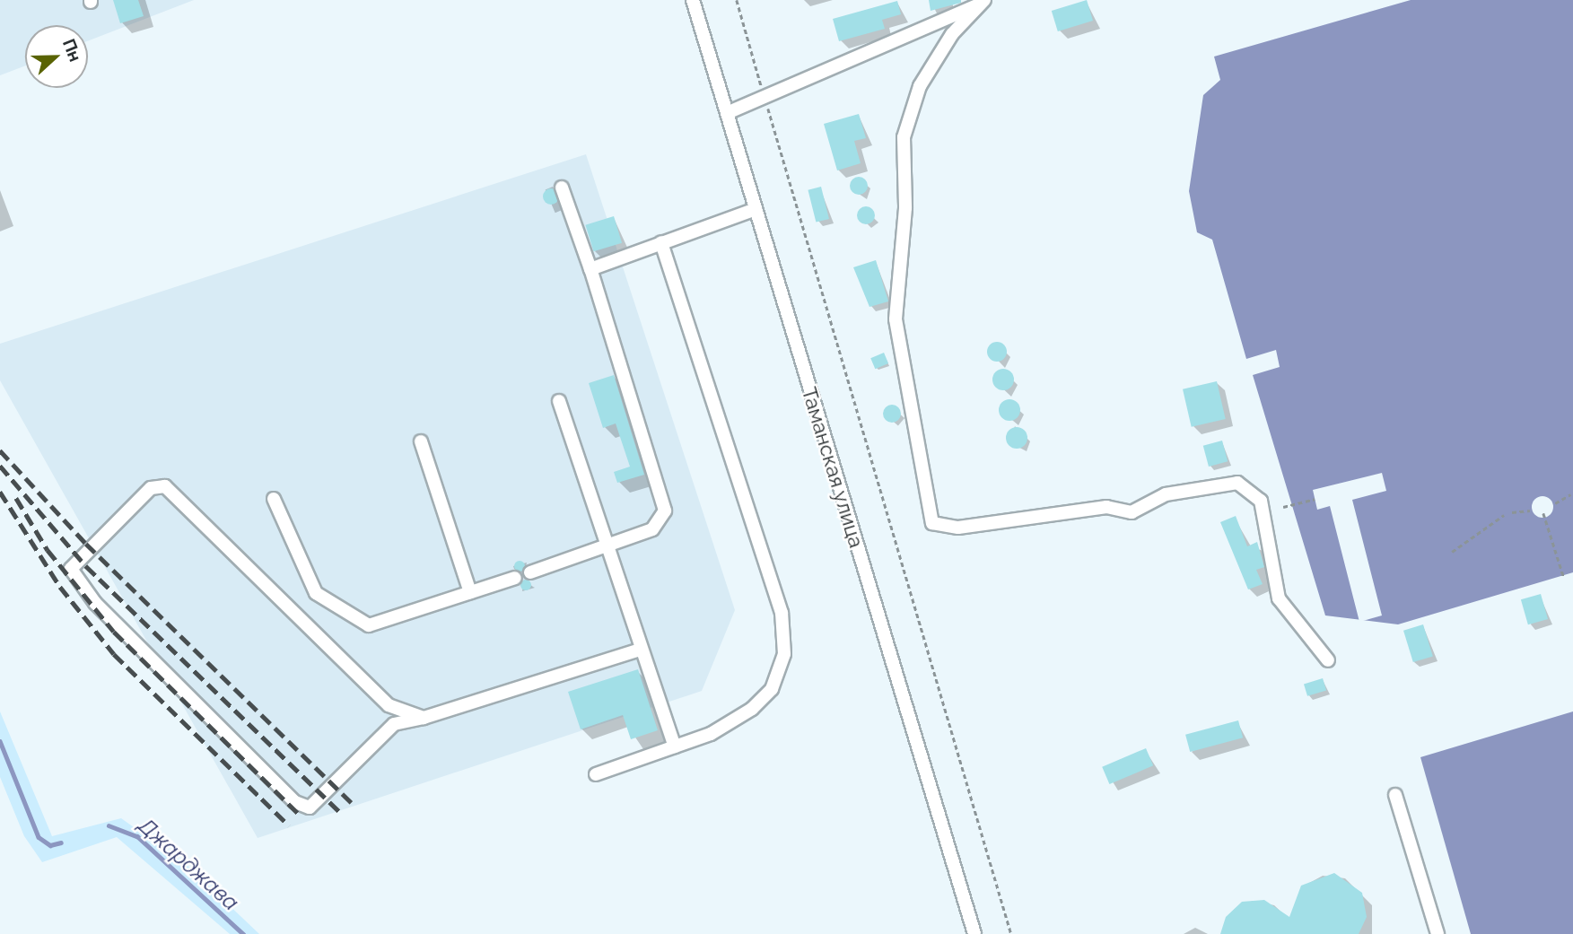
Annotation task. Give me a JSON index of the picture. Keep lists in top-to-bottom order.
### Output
{
  "streets": {
    "street": ["Таманская улица"]
  },
  "water": ["Джарджава"],
  "north": "right"
}
